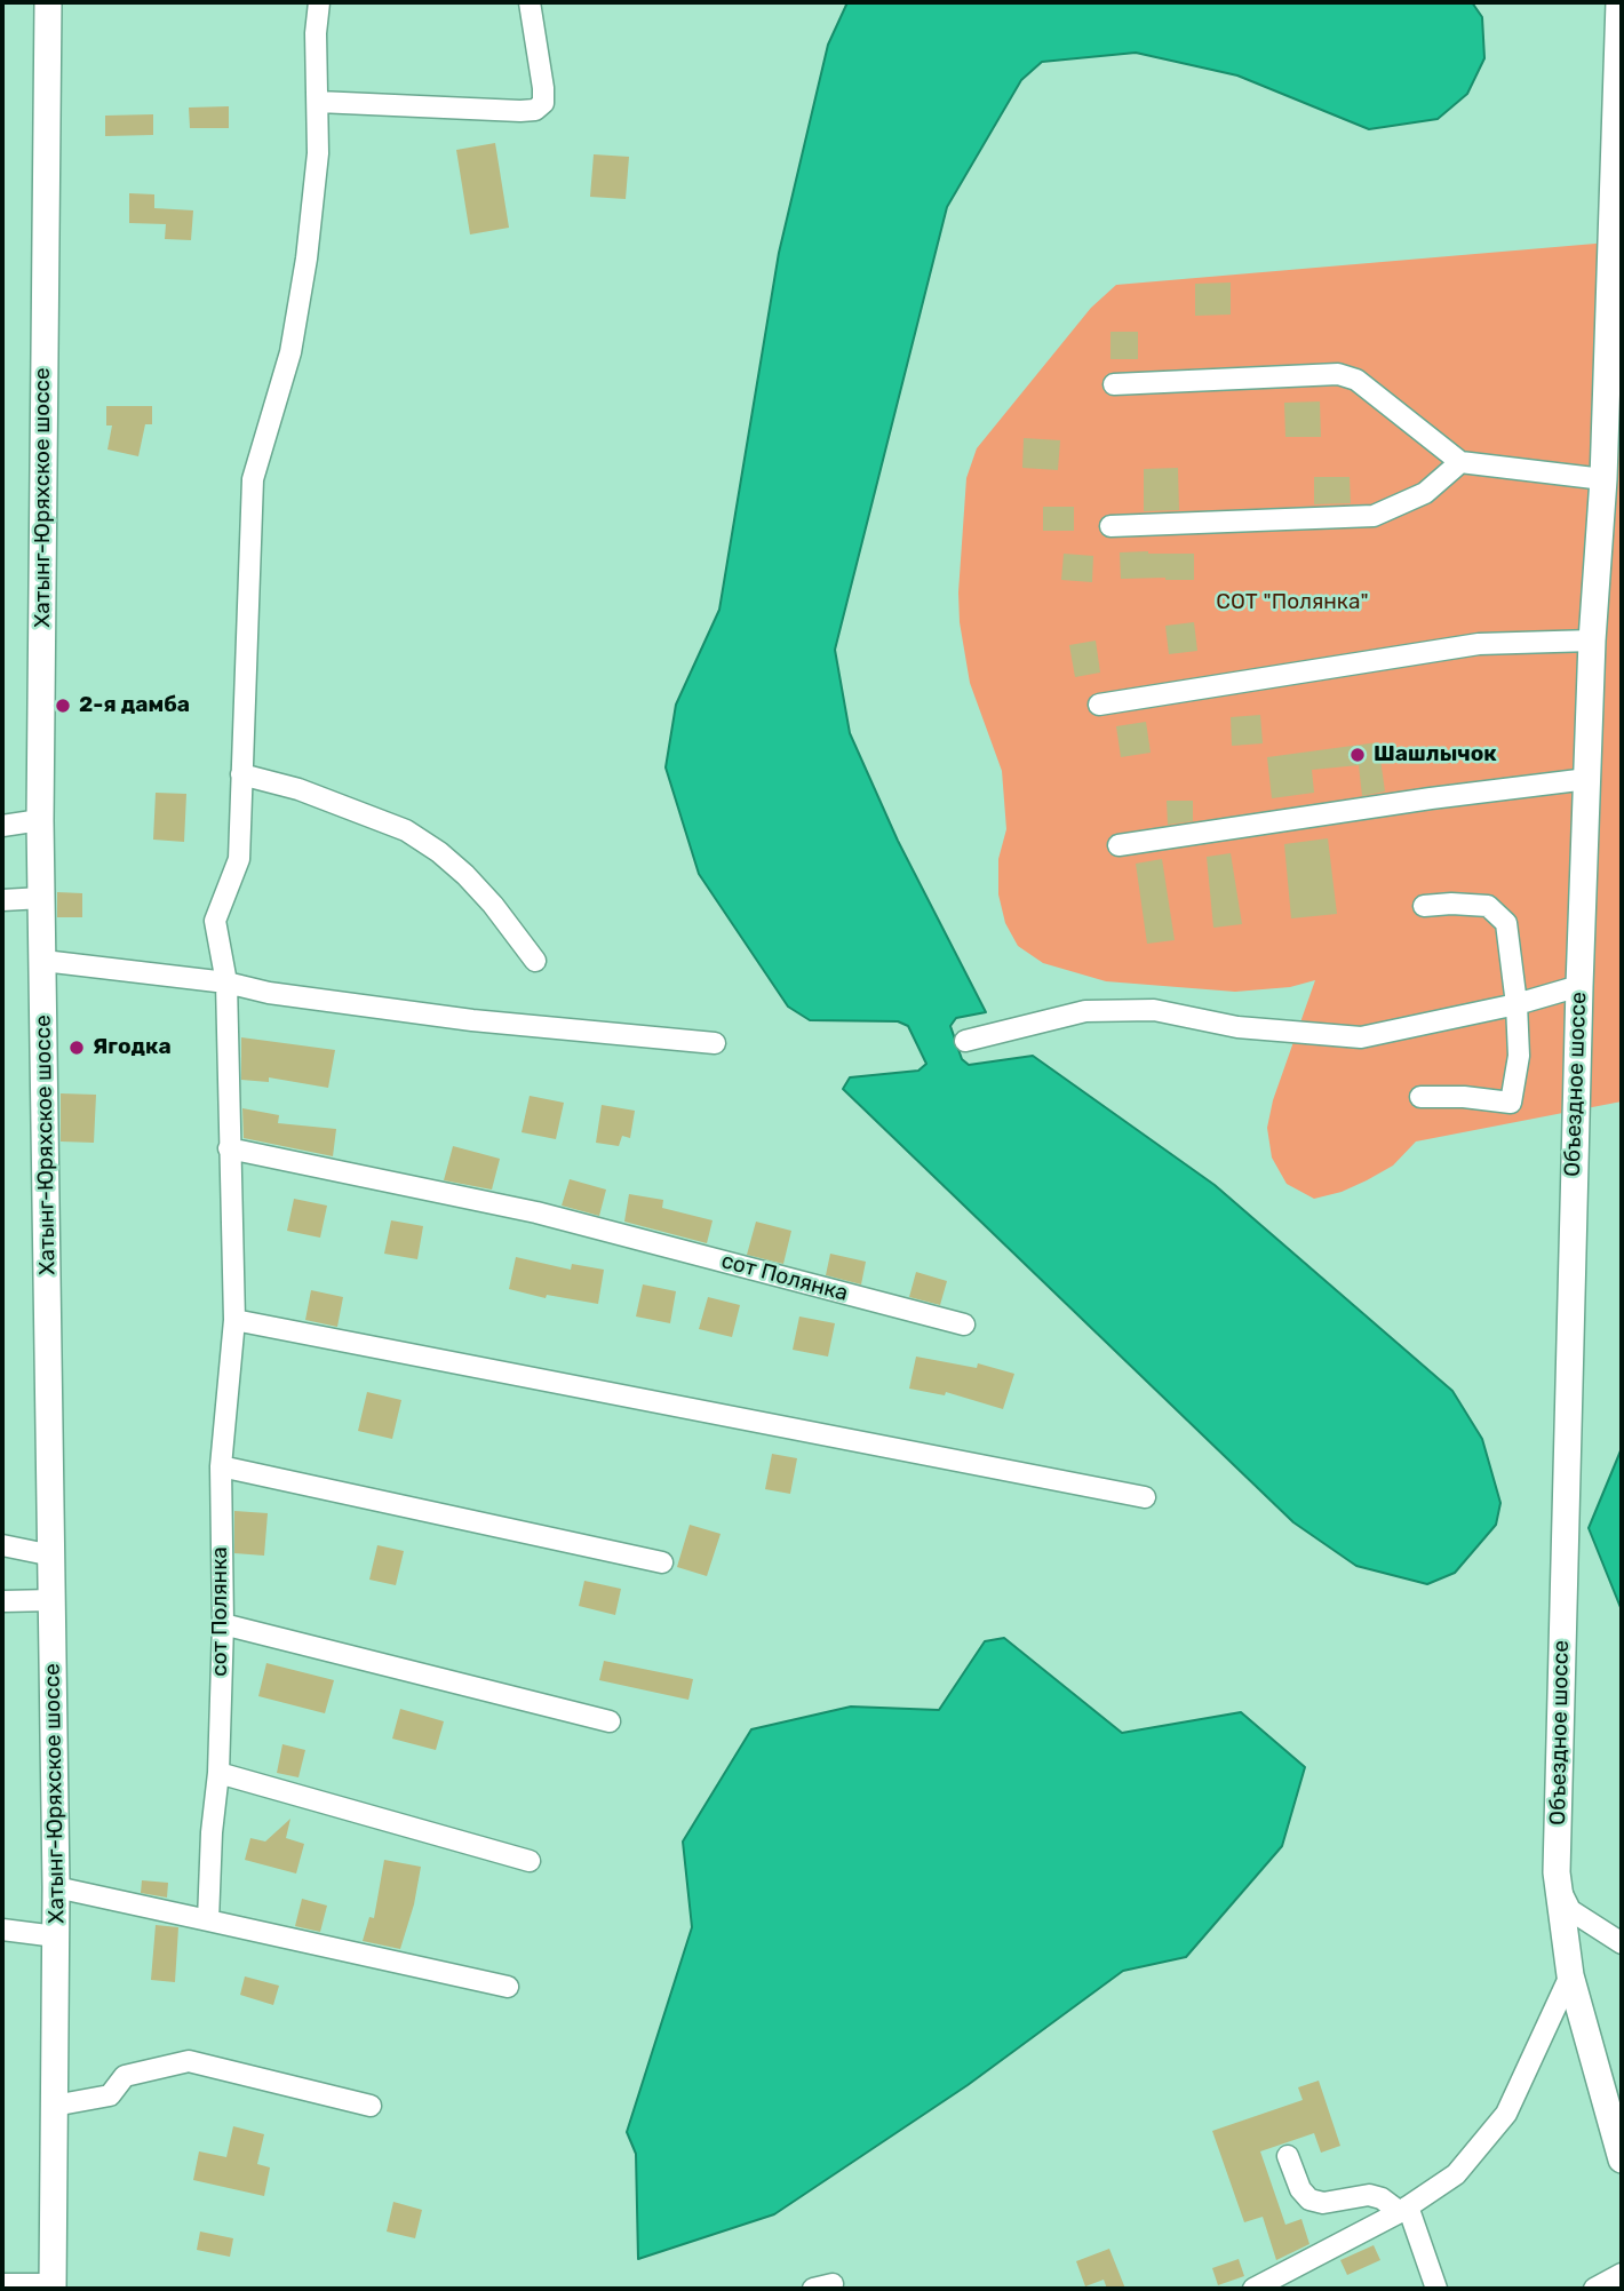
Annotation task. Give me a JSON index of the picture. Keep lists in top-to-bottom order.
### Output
{
  "streets": {
    "main road": ["Хатынг-Юряхское шоссе", "Объездное шоссе"],
    "street": ["сот Полянка"]
  },
  "parks": ["СОТ \"Полянка\""],
  "places": ["2-я дамба", "Шашлычок", "Ягодка"]
}
